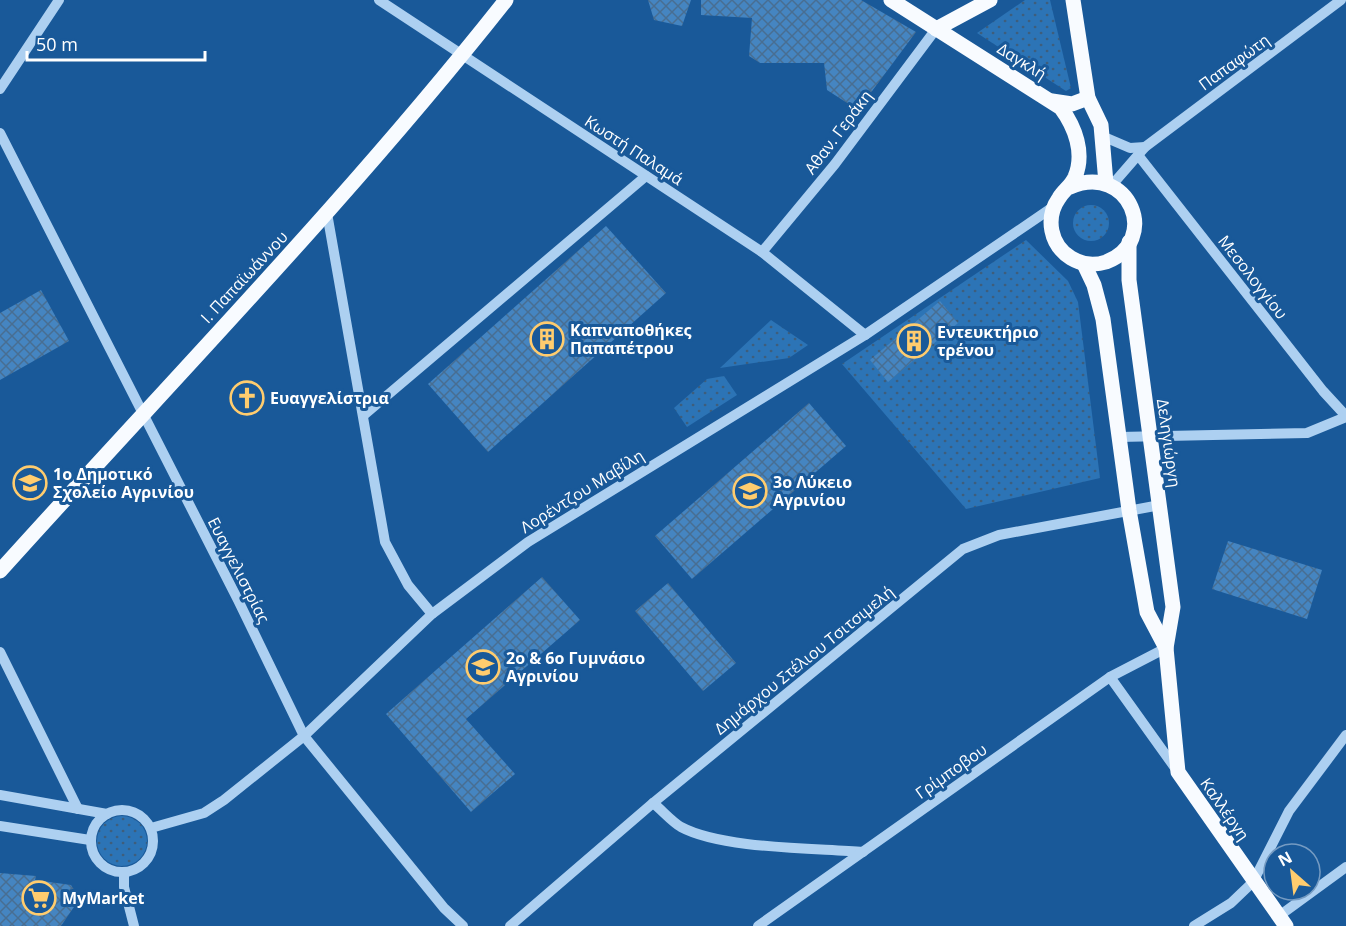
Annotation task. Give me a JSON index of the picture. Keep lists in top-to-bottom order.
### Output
{
  "streets": {
    "main road": [
      "Δαγκλή",
      "Ι. Παπαϊωάννου",
      "Δεληγιώργη",
      "Καλλέργη"
    ],
    "street": [
      "Παπαφώτη",
      "Αθαν. Γεράκη",
      "Κωστή Παλαμά",
      "Μεσολογγίου",
      "Λορέντζου Μαβίλη",
      "Ευαγγελιστρίας",
      "Δημάρχου Στέλιου Τσιτσιμελή",
      "Γρίμποβου"
    ]
  },
  "crossings": [
    ["Δαγκλή", "Παπαφώτη"],
    ["Δαγκλή", "Αθαν. Γεράκη"],
    ["Δαγκλή", "Δεληγιώργη"],
    ["Δαγκλή", "Λορέντζου Μαβίλη"],
    ["Παπαφώτη", "Μεσολογγίου"],
    ["Παπαφώτη", "Δεληγιώργη"],
    ["Παπαφώτη", "Λορέντζου Μαβίλη"],
    ["Αθαν. Γεράκη", "Κωστή Παλαμά"],
    ["Κωστή Παλαμά", "Ι. Παπαϊωάννου"],
    ["Κωστή Παλαμά", "Λορέντζου Μαβίλη"],
    ["Ι. Παπαϊωάννου", "Ευαγγελιστρίας"],
    ["Δεληγιώργη", "Λορέντζου Μαβίλη"],
    ["Δεληγιώργη", "Δημάρχου Στέλιου Τσιτσιμελή"],
    ["Δεληγιώργη", "Γρίμποβου"],
    ["Δεληγιώργη", "Καλλέργη"],
    ["Λορέντζου Μαβίλη", "Ευαγγελιστρίας"]
  ],
  "places": {
    "building": ["Καπναποθήκες Παπαπέτρου", "Εντευκτήριο τρένου"],
    "church": ["Ευαγγελίστρια"],
    "school or university": ["1ο Δημοτικό Σχολείο Αγρινίου", "3ο Λύκειο Αγρινίου", "2ο & 6ο Γυμνάσιο Αγρινίου"],
    "supermarket": ["MyMarket"]
  },
  "scale_bar": "50 m",
  "north": "top left"
}
